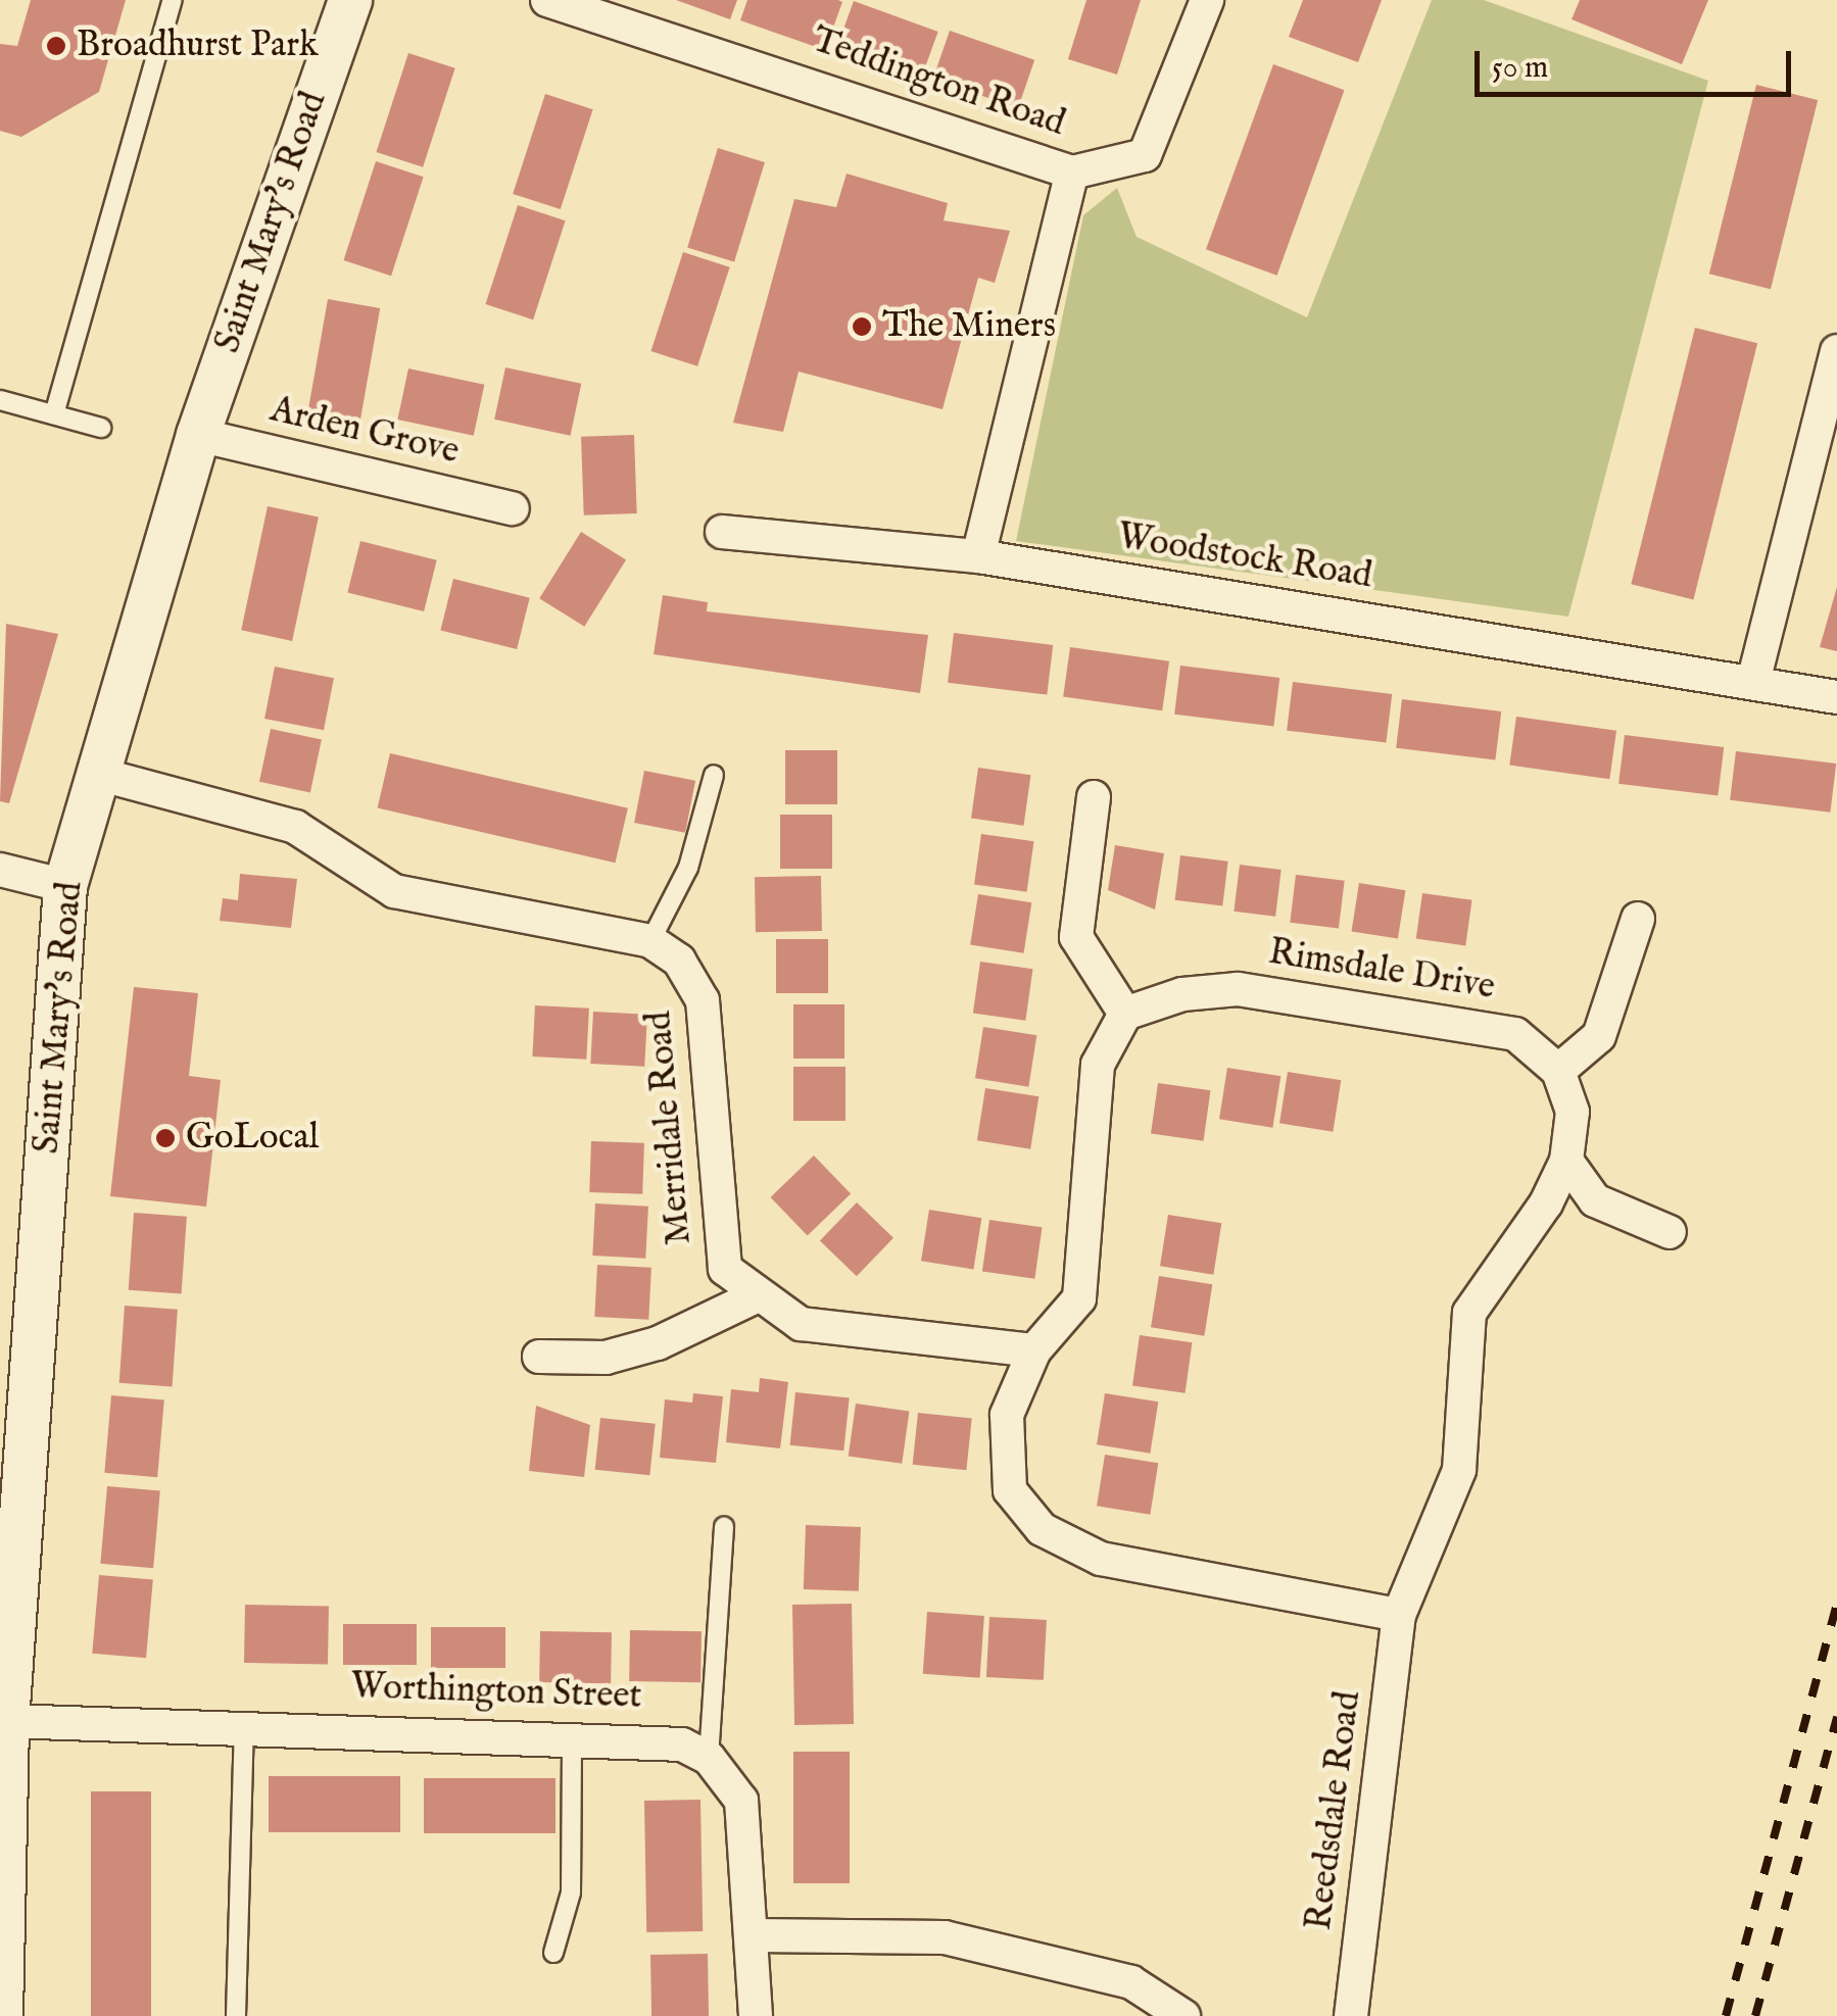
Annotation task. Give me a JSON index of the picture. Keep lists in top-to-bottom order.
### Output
{
  "streets": {
    "street": [
      "Teddington Road",
      "Saint Mary's Road",
      "Arden Grove",
      "Woodstock Road",
      "Rimsdale Drive",
      "Merridale Road",
      "Worthington Street",
      "Reedsdale Road"
    ]
  },
  "crossings": [
    ["Saint Mary's Road", "Arden Grove"],
    ["Saint Mary's Road", "Worthington Street"]
  ],
  "places": ["Broadhurst Park", "The Miners", "GoLocal"],
  "scale_bar": "50 m"
}
